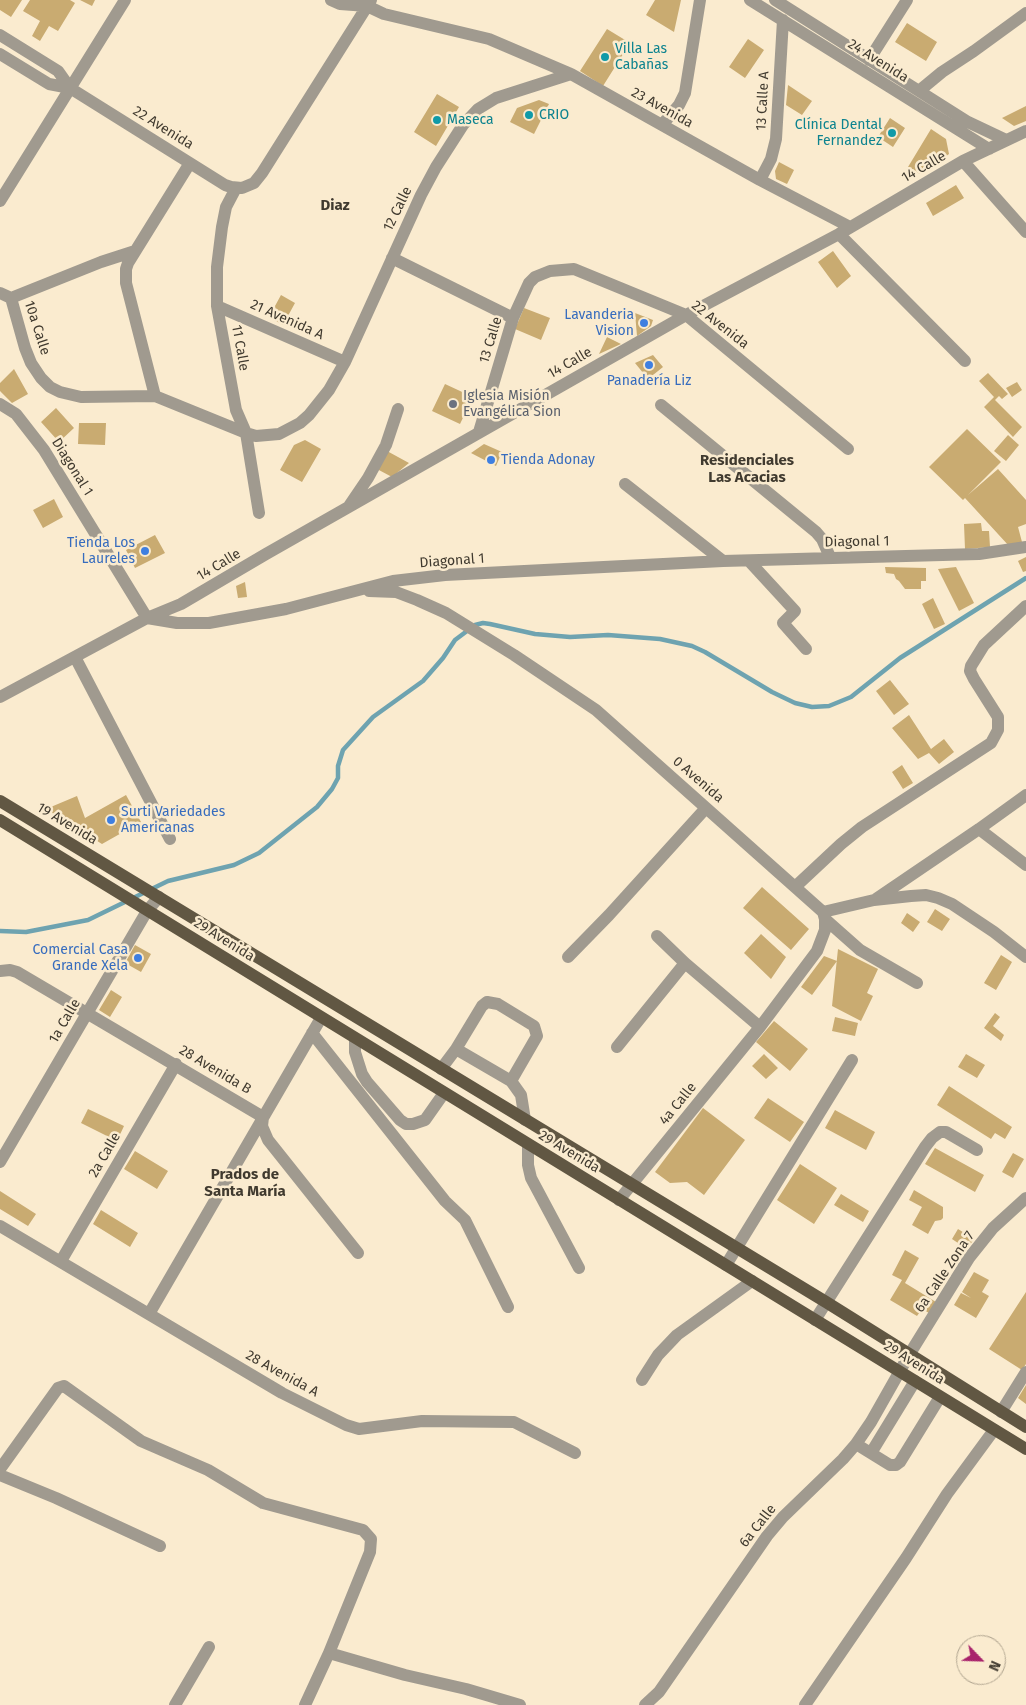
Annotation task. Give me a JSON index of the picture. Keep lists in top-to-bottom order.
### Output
{
  "streets": {
    "main road": ["19 Avenida", "29 Avenida"],
    "street": [
      "24 Avenida",
      "13 Calle A",
      "23 Avenida",
      "22 Avenida",
      "14 Calle",
      "12 Calle",
      "21 Avenida A",
      "10a Calle",
      "13 Calle",
      "11 Calle",
      "Diagonal 1",
      "0 Avenida",
      "1a Calle",
      "28 Avenida B",
      "4a Calle",
      "2a Calle",
      "6a Calle Zona 7",
      "28 Avenida A",
      "6a Calle"
    ]
  },
  "crossings": [
    ["24 Avenida", "13 Calle A"],
    ["24 Avenida", "14 Calle"],
    ["13 Calle A", "23 Avenida"],
    ["23 Avenida", "14 Calle"],
    ["23 Avenida", "12 Calle"],
    ["23 Avenida", "11 Calle"],
    ["22 Avenida", "14 Calle"],
    ["22 Avenida", "13 Calle"],
    ["22 Avenida", "11 Calle"],
    ["14 Calle", "13 Calle"],
    ["14 Calle", "Diagonal 1"],
    ["12 Calle", "21 Avenida A"],
    ["12 Calle", "10a Calle"],
    ["21 Avenida A", "11 Calle"],
    ["10a Calle", "11 Calle"],
    ["Diagonal 1", "0 Avenida"],
    ["0 Avenida", "4a Calle"],
    ["19 Avenida", "29 Avenida"],
    ["29 Avenida", "1a Calle"],
    ["29 Avenida", "4a Calle"],
    ["29 Avenida", "6a Calle Zona 7"],
    ["29 Avenida", "6a Calle"],
    ["1a Calle", "28 Avenida B"],
    ["28 Avenida B", "2a Calle"],
    ["2a Calle", "28 Avenida A"],
    ["6a Calle Zona 7", "6a Calle"]
  ],
  "districts": ["Diaz", "Residenciales Las Acacias", "Prados de Santa María"],
  "places": [
    "Villa Las Cabañas",
    "CRIO",
    "Maseca",
    "Clínica Dental Fernandez",
    "Lavanderia Vision",
    "Panadería Liz",
    "Iglesia Misión Evangélica Sion",
    "Tienda Adonay",
    "Tienda Los Laureles",
    "Surti Variedades Americanas",
    "Comercial Casa Grande Xela"
  ],
  "north": "bottom right"
}
